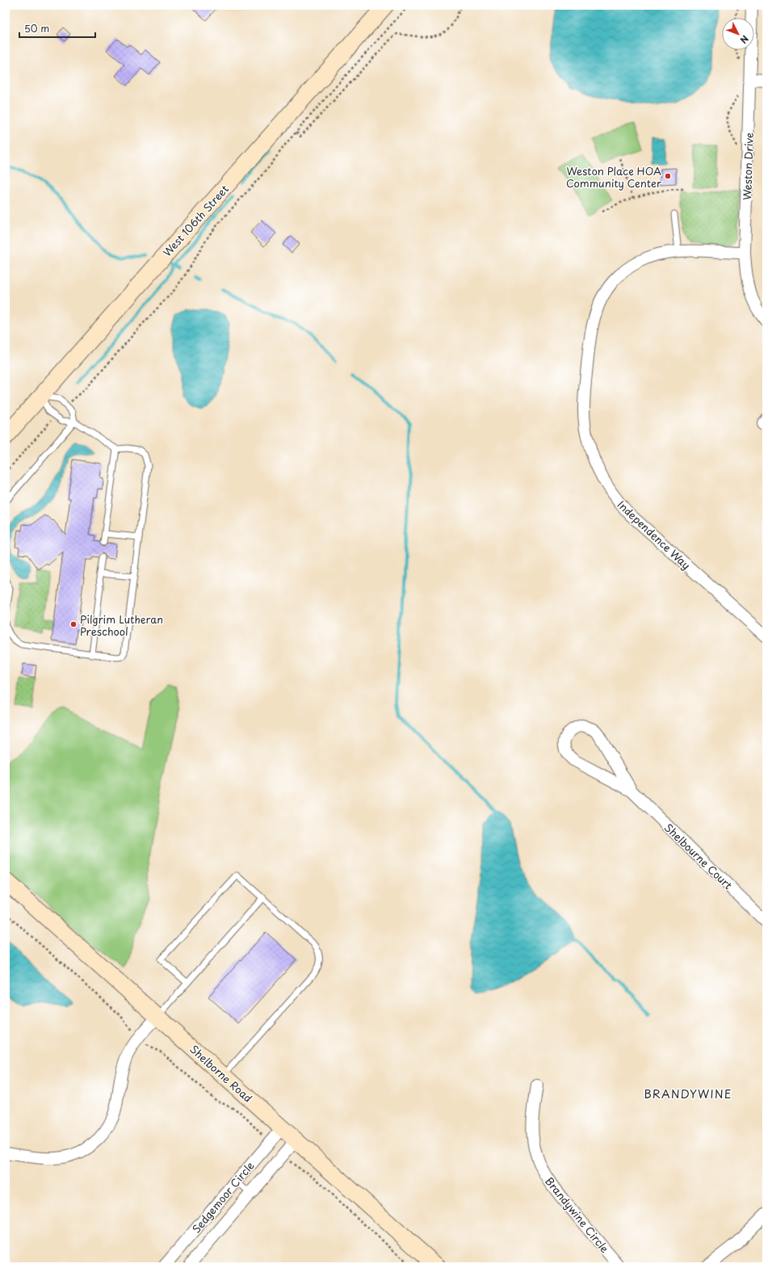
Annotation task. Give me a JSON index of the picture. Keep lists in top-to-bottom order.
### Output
{
  "streets": {
    "street": [
      "Weston Drive",
      "West 106th Street",
      "Independence Way",
      "Shelbourne Court",
      "Shelborne Road",
      "Sedgemoor Circle",
      "Brandywine Circle"
    ]
  },
  "crossings": [
    ["Weston Drive", "Independence Way"],
    ["Shelborne Road", "Sedgemoor Circle"]
  ],
  "districts": ["BRANDYWINE"],
  "places": ["Weston Place HOA Community Center", "Pilgrim Lutheran Preschool"],
  "scale_bar": "50 m",
  "north": "bottom right"
}
